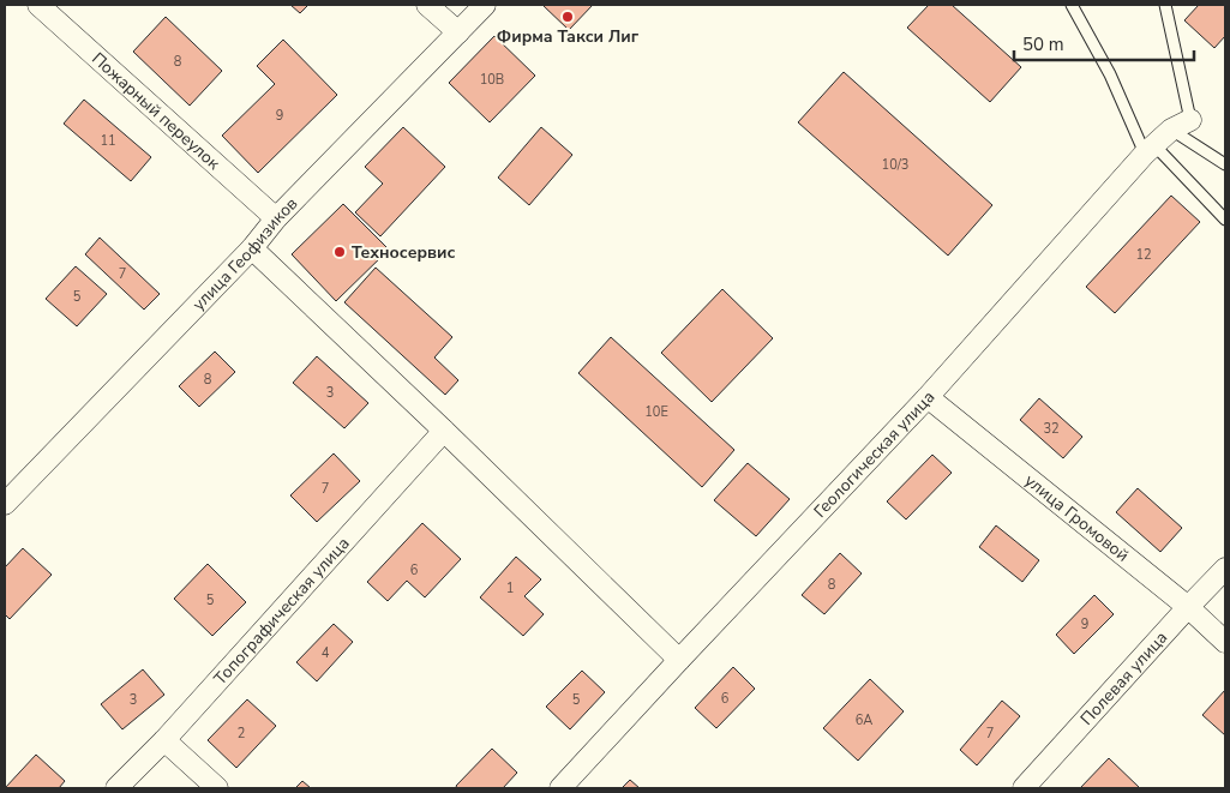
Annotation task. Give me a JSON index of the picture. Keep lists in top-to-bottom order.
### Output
{
  "streets": {
    "street": [
      "Пожарный переулок",
      "улица Геофизиков",
      "Геологическая улица",
      "улица Громовой",
      "Топографическая улица",
      "Полевая улица"
    ]
  },
  "crossings": [
    ["Пожарный переулок", "улица Геофизиков"],
    ["Геологическая улица", "улица Громовой"],
    ["улица Громовой", "Полевая улица"]
  ],
  "places": ["Фирма Такси Лиг", "Техносервис"],
  "house_numbers": [
    "8",
    "10В",
    "9",
    "11",
    "10/3",
    "12",
    "7",
    "5",
    "8",
    "3",
    "10Е",
    "32",
    "7",
    "6",
    "8",
    "1",
    "5",
    "9",
    "4",
    "6",
    "3",
    "5",
    "6А",
    "2",
    "7"
  ],
  "scale_bar": "50 m"
}
